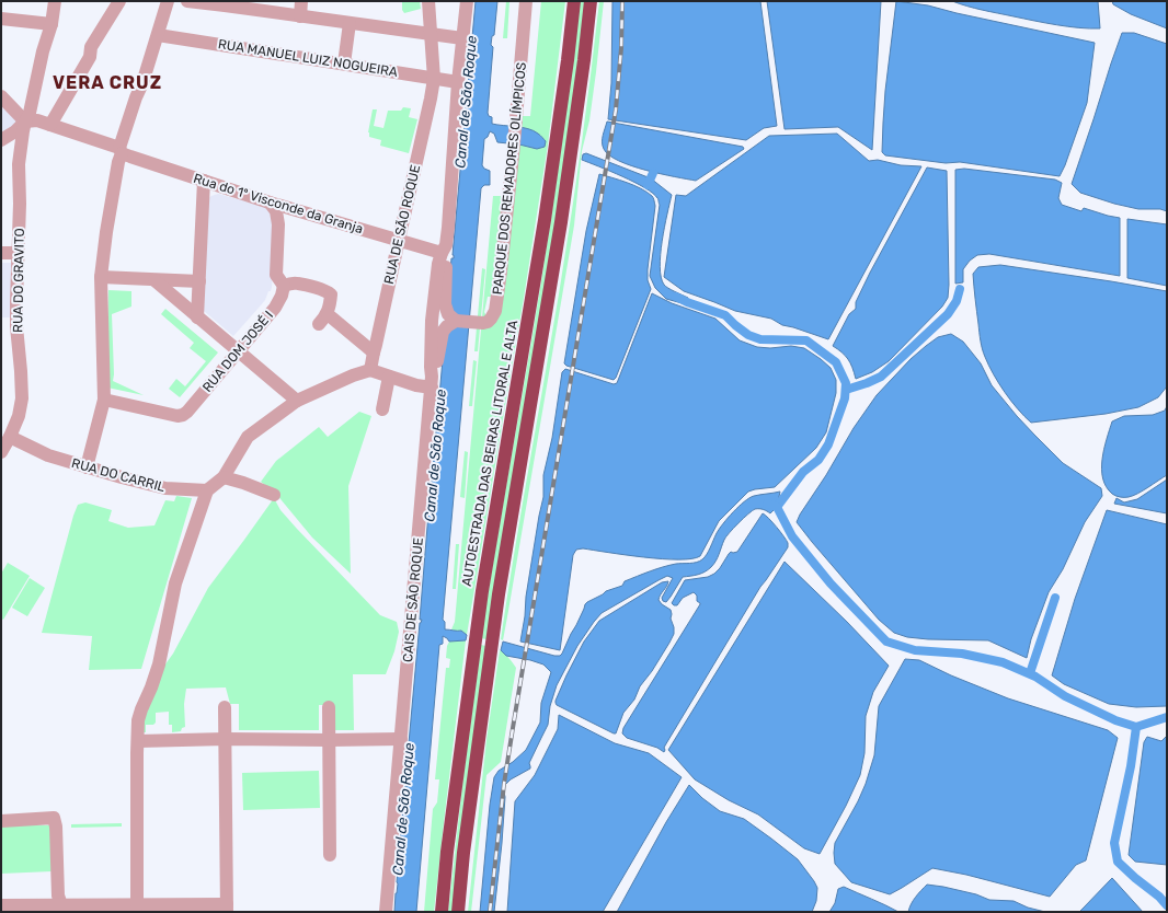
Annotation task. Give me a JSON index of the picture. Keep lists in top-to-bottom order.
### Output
{
  "streets": {
    "highway": ["AUTOESTRADA DAS BEIRAS LITORAL E ALTA"],
    "street": [
      "RUA MANUEL LUIZ NOGUEIRA",
      "PARQUE DOS REMADORES OLÍMPICOS",
      "Rua do 1º Visconde da Granja",
      "RUA DE SÃO ROQUE",
      "RUA DO GRAVITO",
      "RUA DOM JOSÉ I",
      "RUA DO CARRIL",
      "CAIS DE SÃO ROQUE"
    ]
  },
  "crossings": [
    ["RUA MANUEL LUIZ NOGUEIRA", "RUA DE SÃO ROQUE"],
    ["RUA MANUEL LUIZ NOGUEIRA", "CAIS DE SÃO ROQUE"],
    ["Rua do 1º Visconde da Granja", "RUA DE SÃO ROQUE"],
    ["Rua do 1º Visconde da Granja", "RUA DO GRAVITO"],
    ["Rua do 1º Visconde da Granja", "CAIS DE SÃO ROQUE"],
    ["RUA DO GRAVITO", "RUA DO CARRIL"]
  ],
  "districts": ["VERA CRUZ"],
  "water": ["Canal de São Roque"]
}
